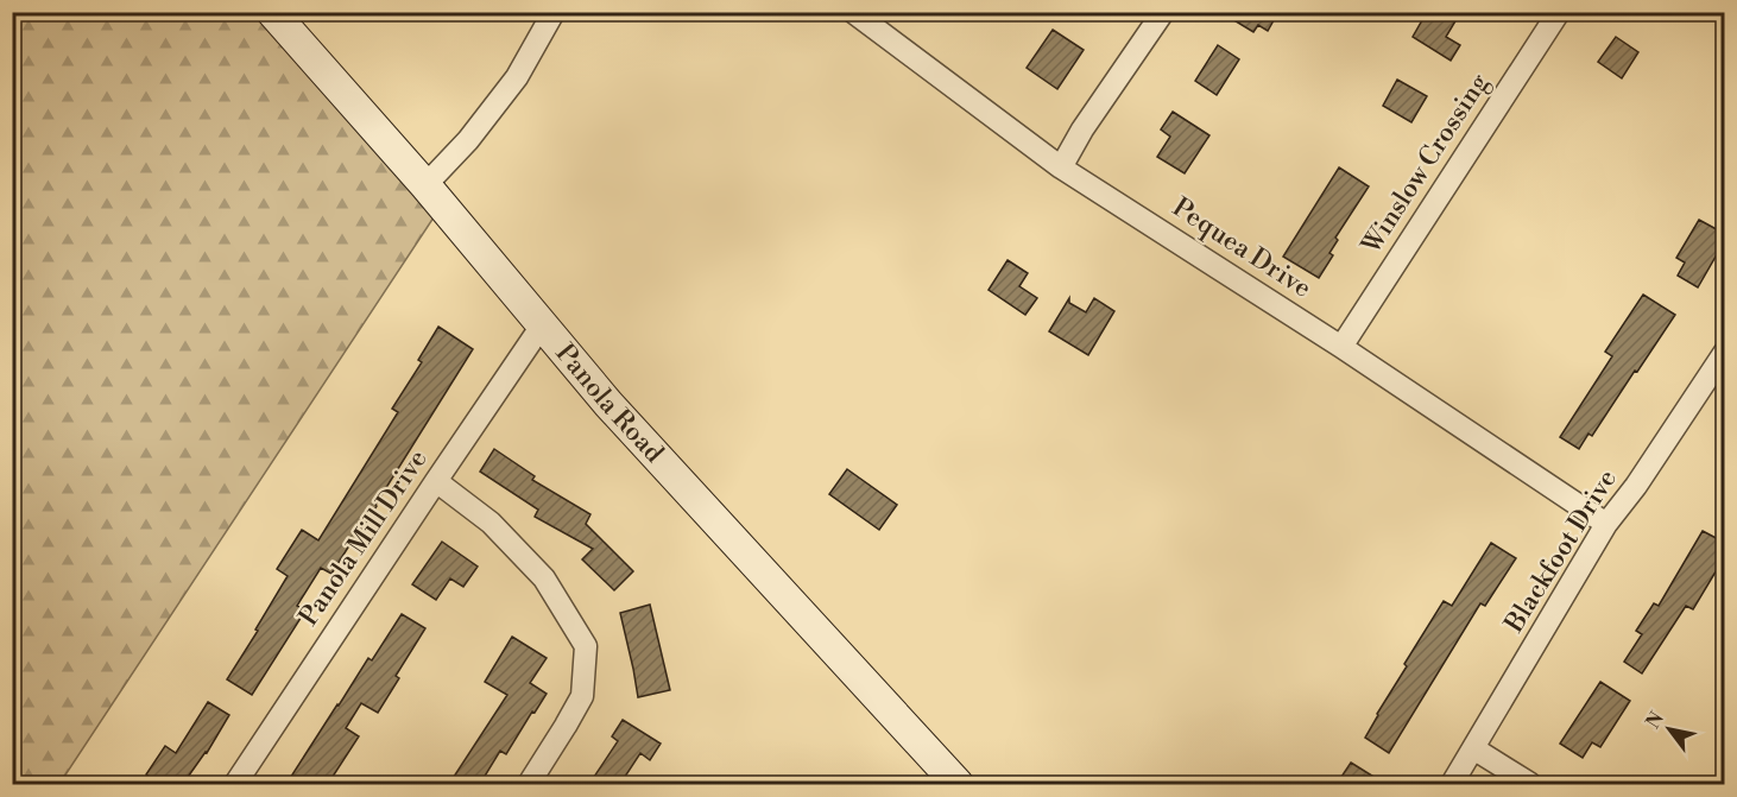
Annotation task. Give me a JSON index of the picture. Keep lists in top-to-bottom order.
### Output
{
  "streets": {
    "main road": ["Panola Road"],
    "street": [
      "Winslow Crossing",
      "Pequea Drive",
      "Panola Mill Drive",
      "Blackfoot Drive"
    ]
  },
  "crossings": [
    ["Winslow Crossing", "Pequea Drive"],
    ["Pequea Drive", "Blackfoot Drive"],
    ["Panola Road", "Panola Mill Drive"]
  ],
  "north": "top left"
}
